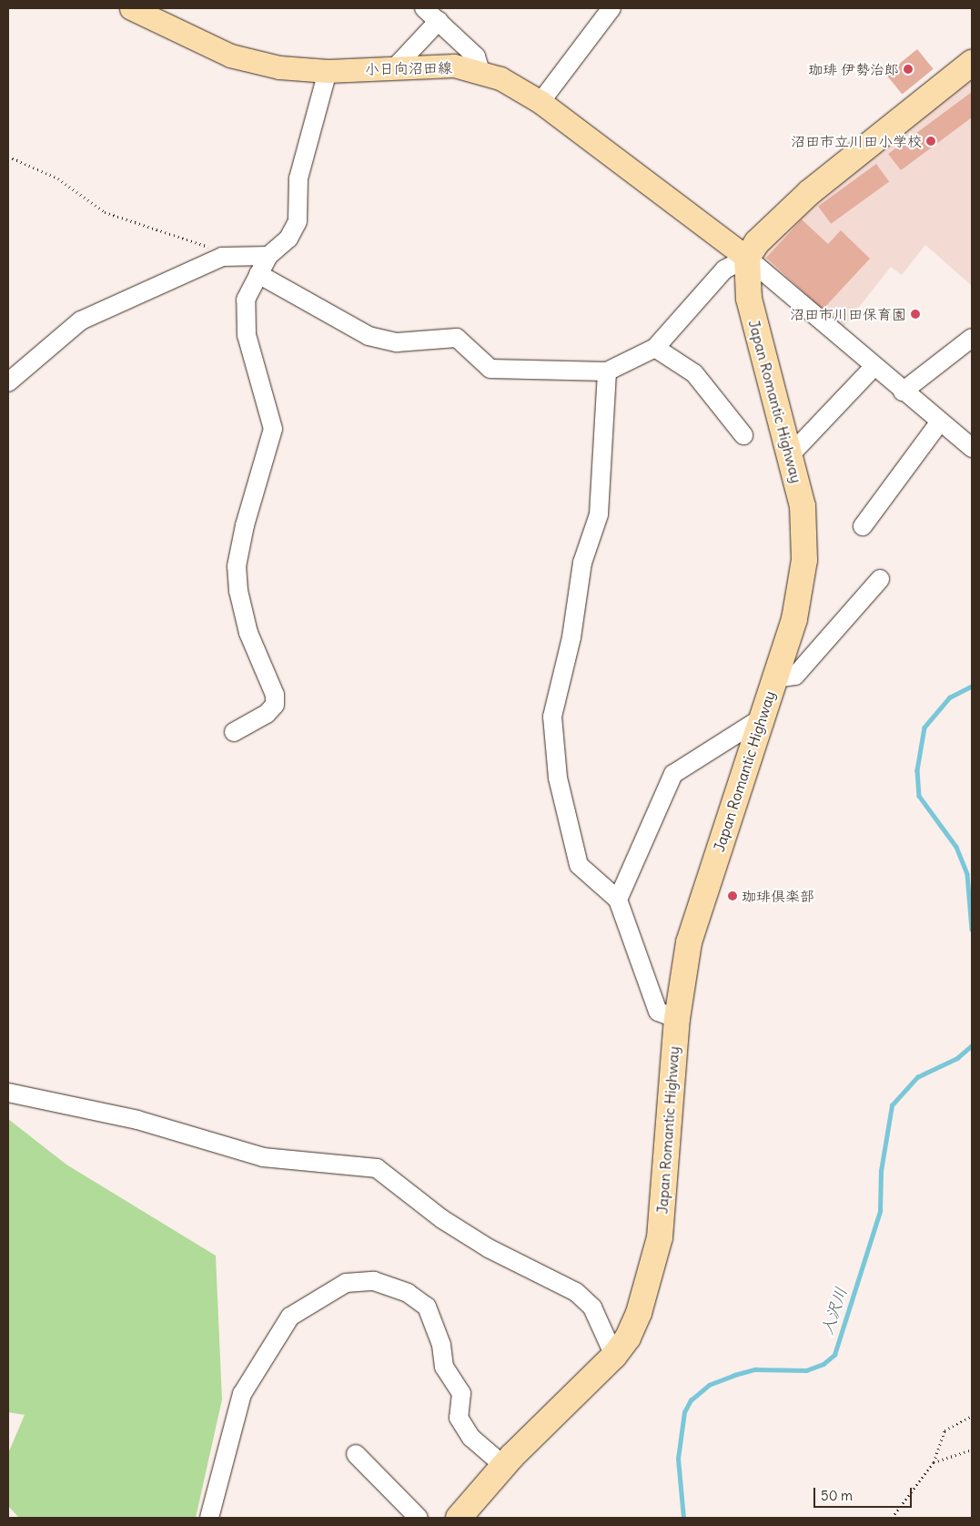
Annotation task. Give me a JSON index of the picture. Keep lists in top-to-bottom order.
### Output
{
  "streets": {
    "highway": ["Japan Romantic Highway"],
    "main road": ["小日向沼田線"]
  },
  "crossings": [
    ["小日向沼田線", "Japan Romantic Highway"]
  ],
  "water": ["入沢川"],
  "places": [
    "珈琲 伊勢治郎",
    "沼田市立川田小学校",
    "沼田市川田保育園",
    "珈琲倶楽部"
  ],
  "scale_bar": "50 m"
}
